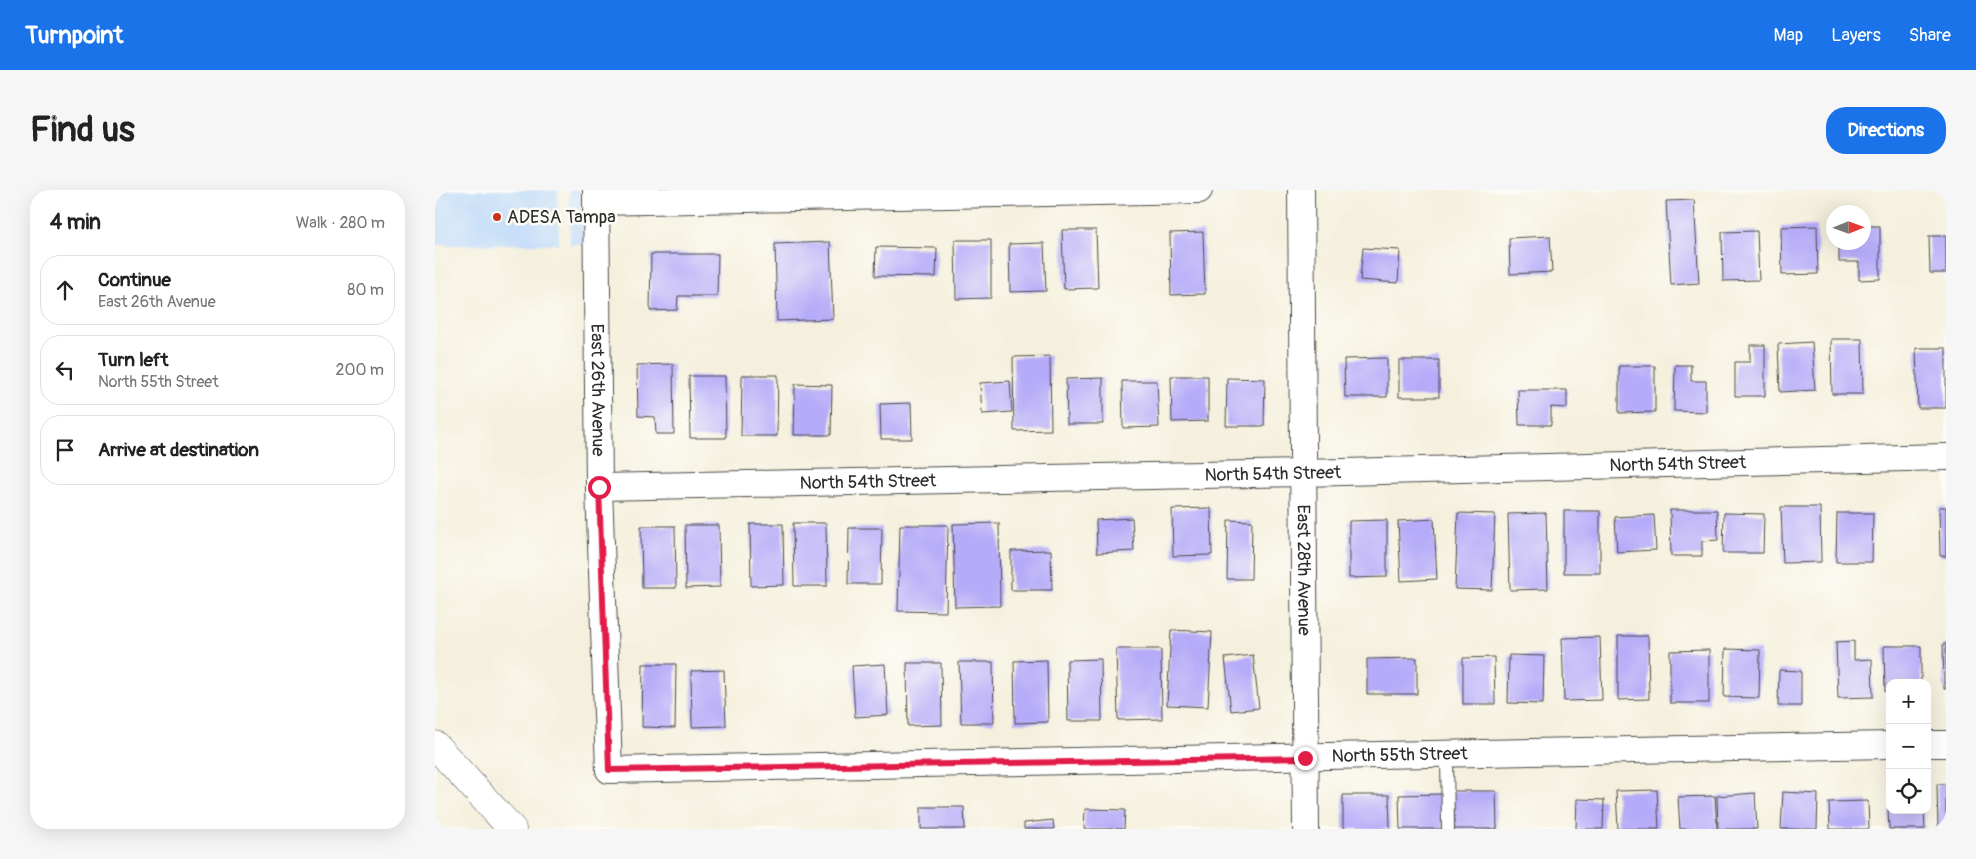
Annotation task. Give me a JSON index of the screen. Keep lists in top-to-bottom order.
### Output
{
  "streets": {
    "street": [
      "East 26th Avenue",
      "North 54th Street",
      "East 28th Avenue",
      "North 55th Street"
    ]
  },
  "crossings": [
    ["East 26th Avenue", "North 54th Street"],
    ["East 26th Avenue", "North 55th Street"],
    ["North 54th Street", "East 28th Avenue"],
    ["East 28th Avenue", "North 55th Street"]
  ],
  "places": ["ADESA Tampa"],
  "north": "right",
  "page": {
    "header": "Turnpoint",
    "nav": ["Map", "Layers", "Share"],
    "buttons": "Directions",
    "title": "Find us",
    "heading": ["4 min", "Walk · 280 m"],
    "list": [
      ["Continue", "East 26th Avenue", "80 m"],
      ["Turn left", "North 55th Street", "200 m"],
      "Arrive at destination"
    ],
    "map_buttons": ["+", "−"]
  }
}
